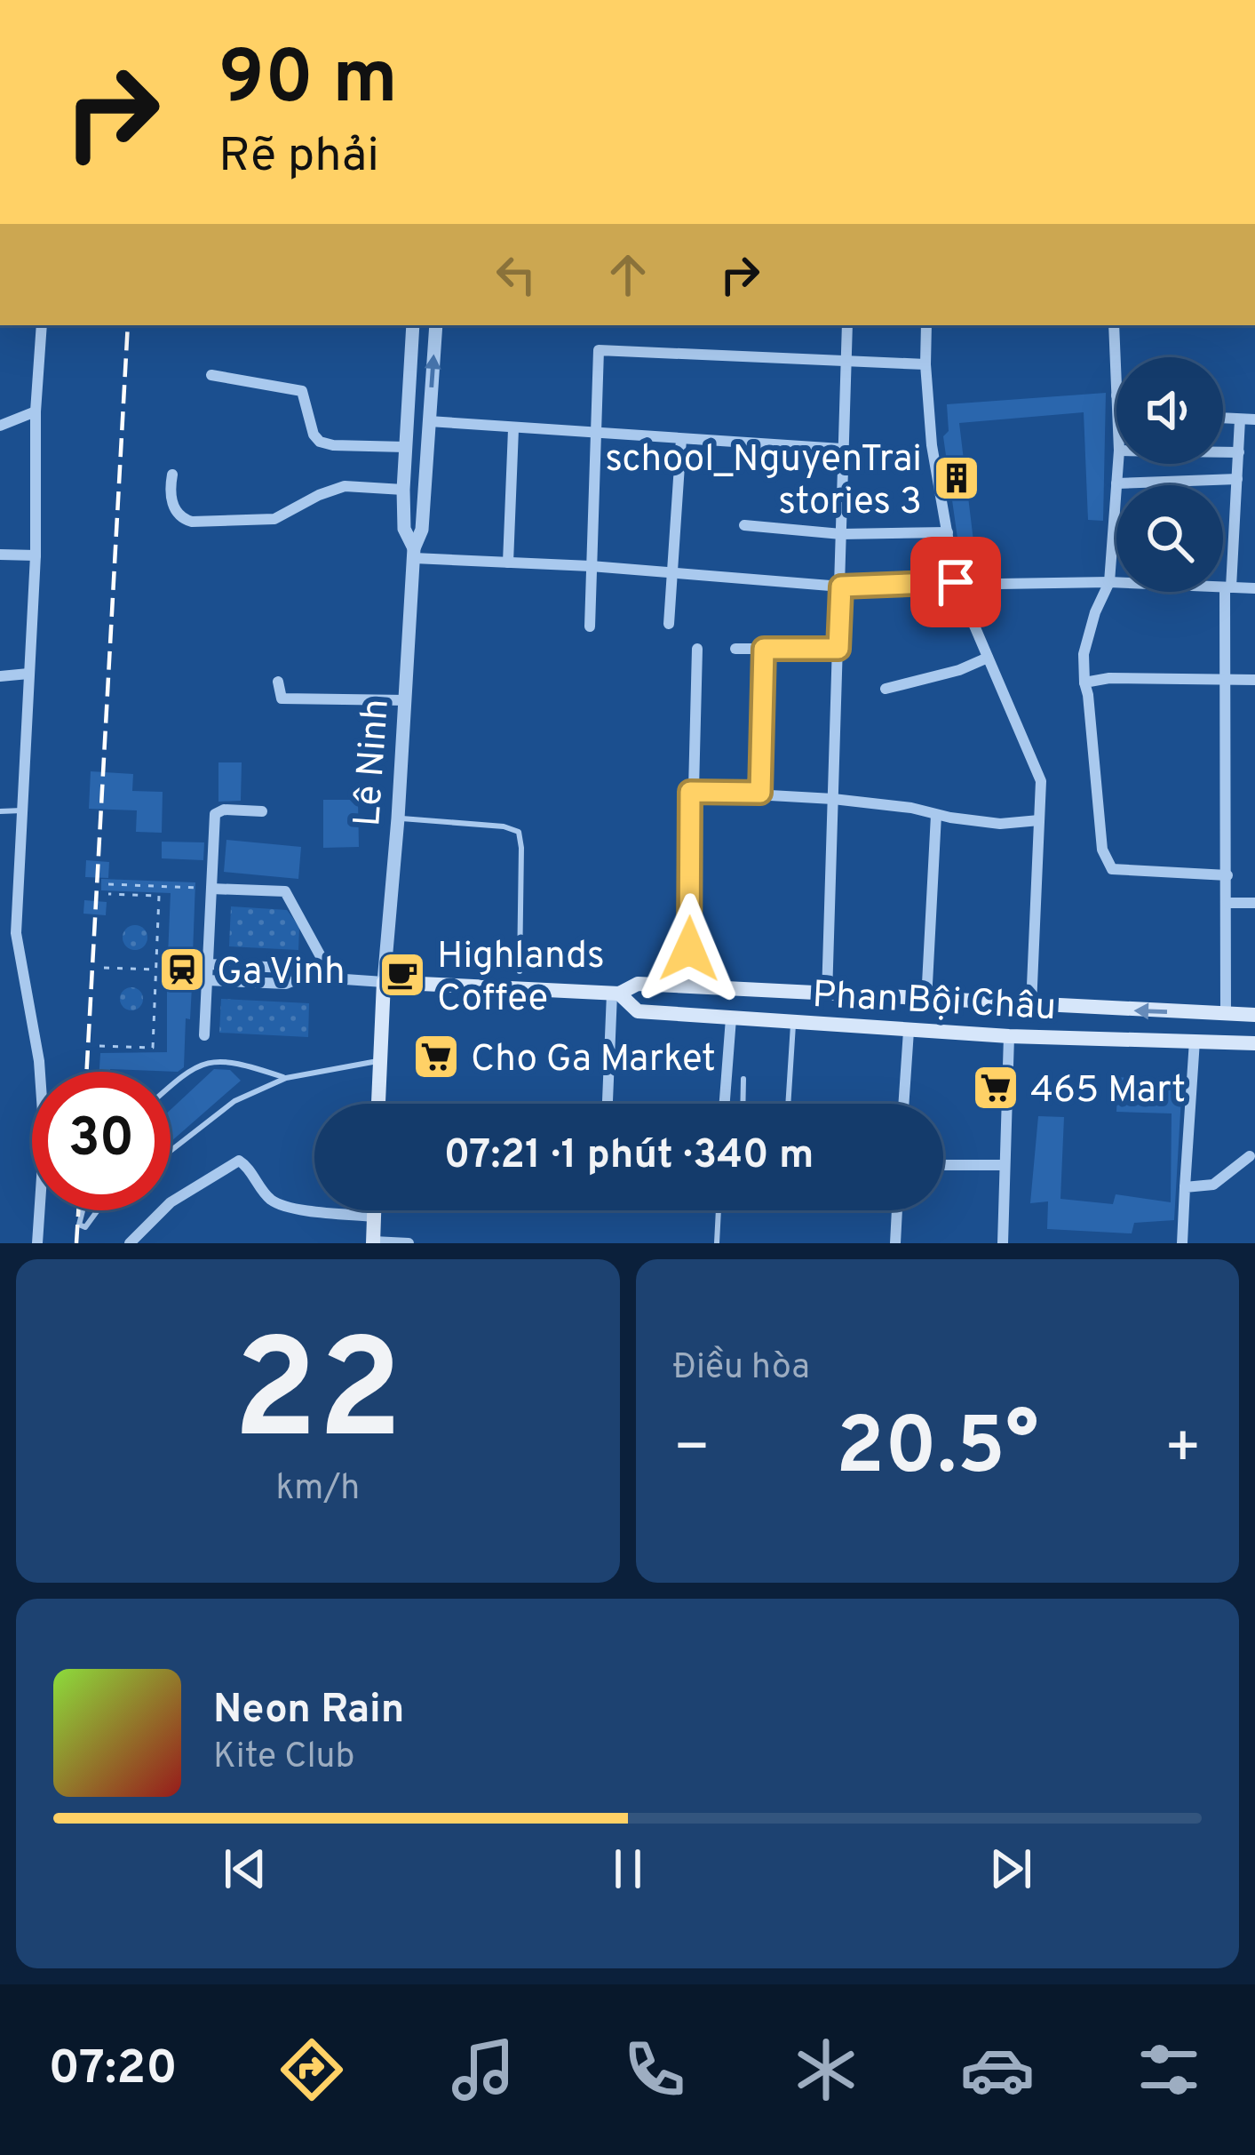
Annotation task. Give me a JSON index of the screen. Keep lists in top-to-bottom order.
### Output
{
  "streets": {
    "main road": ["Phan Bội Châu"],
    "street": ["Lê Ninh"]
  },
  "crossings": [
    ["Lê Ninh", "Phan Bội Châu"]
  ],
  "places": {
    "building": ["school_NguyenTrai stories 3"],
    "station": ["Ga Vinh"],
    "cafe": ["Highlands Coffee"],
    "supermarket": ["Cho Ga Market", "465 Mart"]
  },
  "page": {
    "turn": ["90 m", "Rẽ phải"],
    "limit": "30",
    "trip": "07:21 · 1 phút · 340 m",
    "tile": [
      ["22", "km/h"],
      "Điều hòa"
    ],
    "heat": ["−", "20.5°", "+"],
    "song": ["Neon Rain", "Kite Club"],
    "tabs": "07:20"
  }
}
